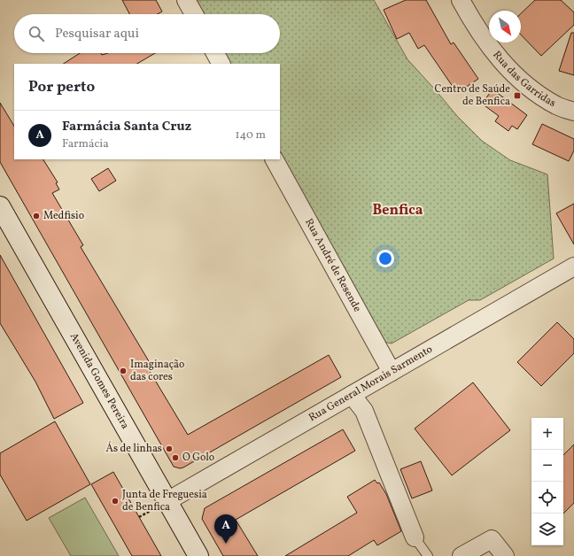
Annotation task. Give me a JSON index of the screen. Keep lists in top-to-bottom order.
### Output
{
  "streets": {
    "street": [
      "Rua das Garridas",
      "Rua André de Resende",
      "Avenida Gomes Pereira",
      "Rua General Morais Sarmento"
    ]
  },
  "crossings": [
    ["Rua André de Resende", "Rua General Morais Sarmento"],
    ["Avenida Gomes Pereira", "Rua General Morais Sarmento"]
  ],
  "districts": ["Benfica"],
  "places": {
    "transit": ["Centro de Saúde de Benfica"],
    "other": [
      "Medfisio",
      "Imaginação das cores",
      "Ás de linhas",
      "O Golo",
      "Junta de Freguesia de Benfica"
    ]
  },
  "north": "bottom right",
  "page": {
    "search": "Pesquisar aqui",
    "heading": "Por perto",
    "list": [
      {
        "mark": "A",
        "name": "Farmácia Santa Cruz",
        "note": "Farmácia",
        "value": "140 m"
      }
    ],
    "map_buttons": ["+", "−"],
    "pins": "A"
  }
}
